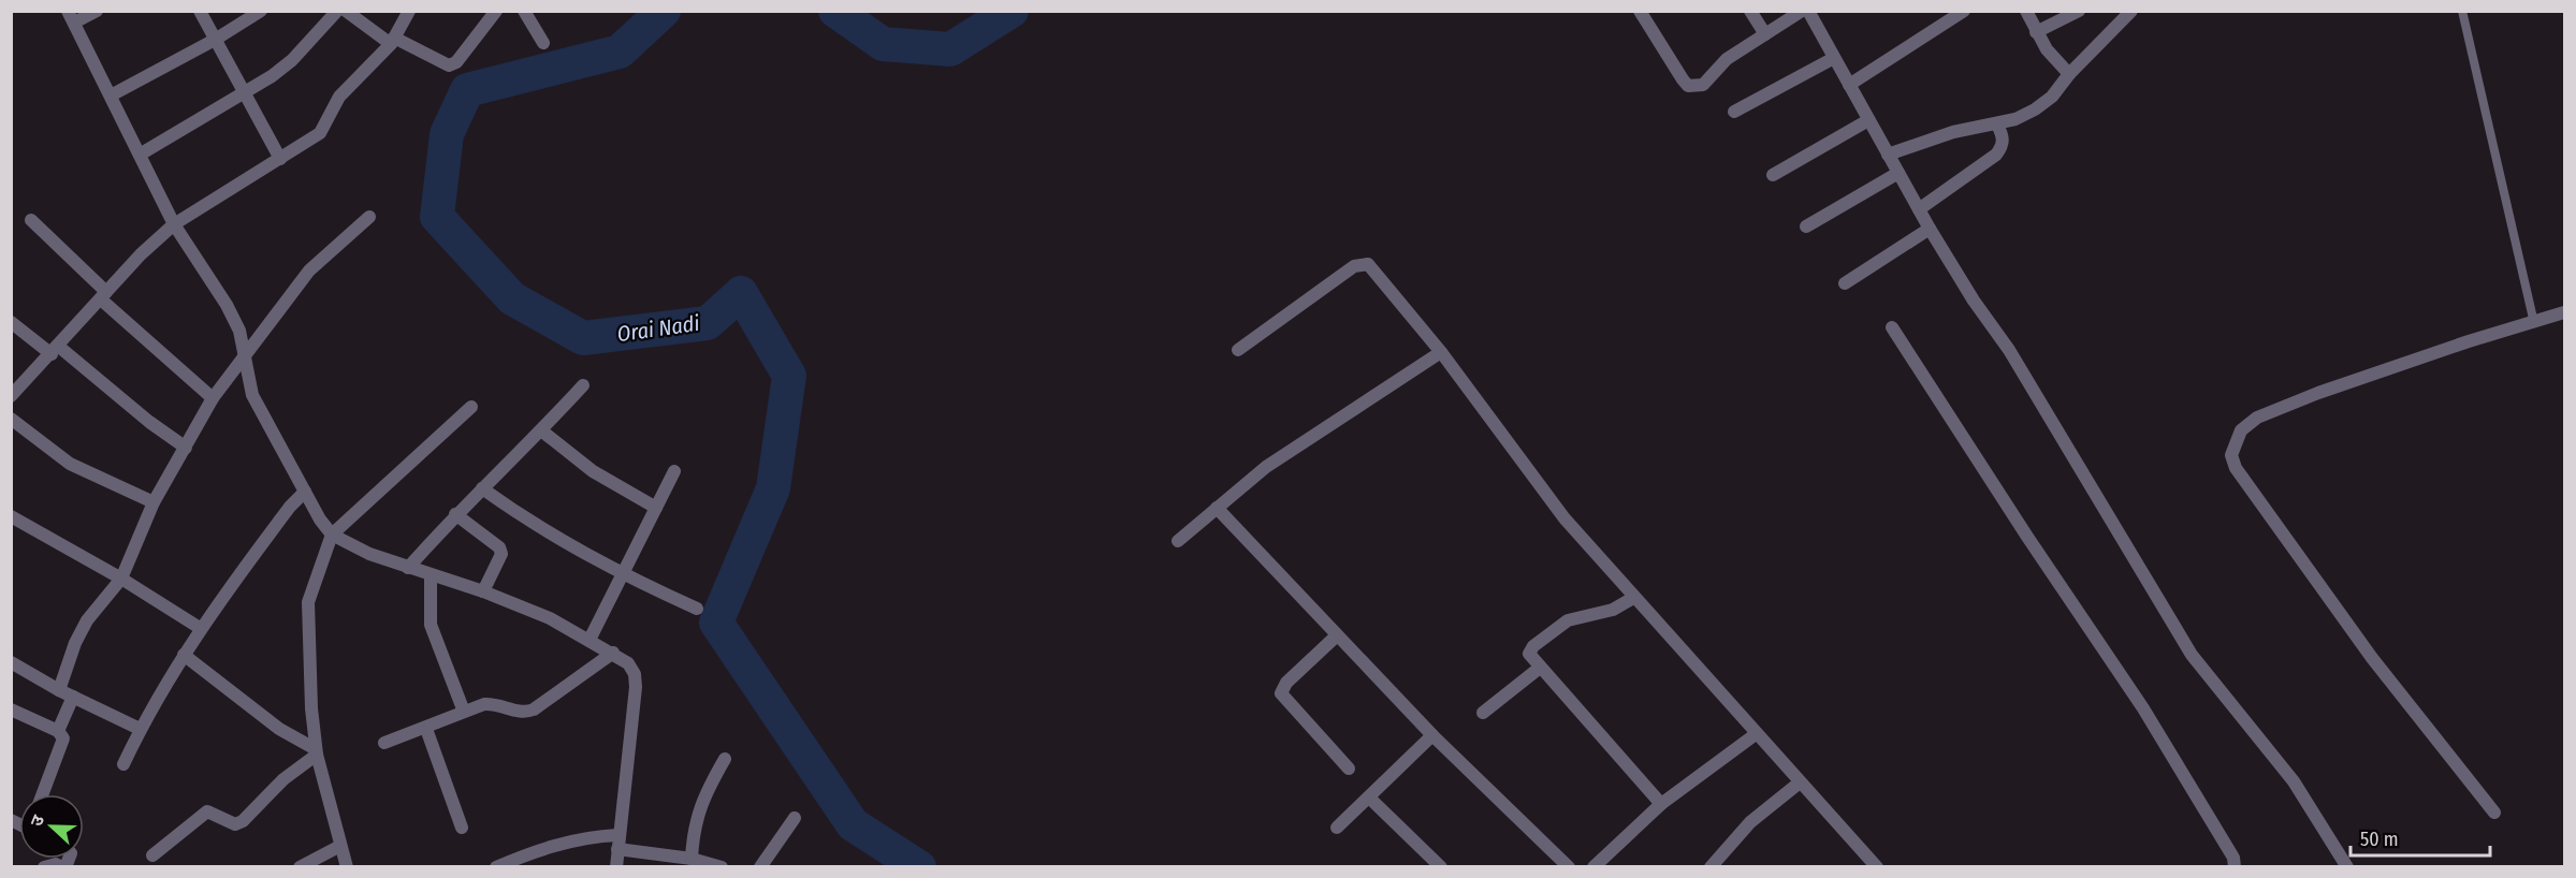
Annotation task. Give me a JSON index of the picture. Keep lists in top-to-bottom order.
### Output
{
  "water": ["Orai Nadi"],
  "scale_bar": "50 m",
  "north": "left"
}
